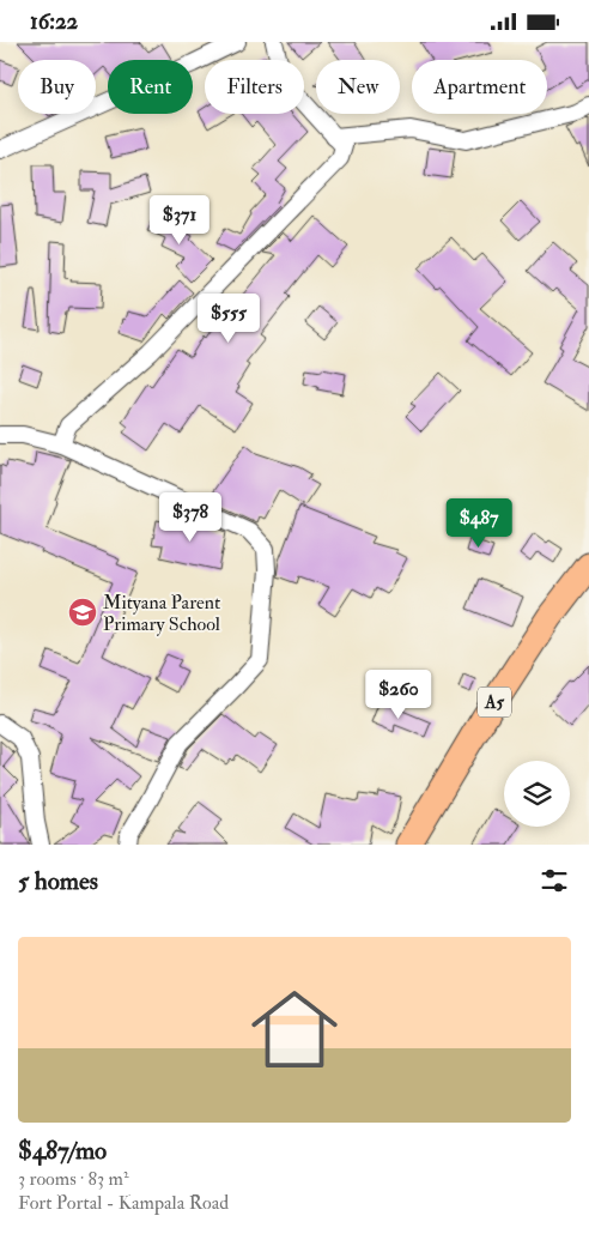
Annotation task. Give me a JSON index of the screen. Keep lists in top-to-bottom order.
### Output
{
  "streets": {
    "main road": ["A5"]
  },
  "places": {
    "school or university": ["Mityana Parent Primary School"]
  },
  "page": {
    "status": "16:22",
    "chip": [
      "Buy",
      "Rent",
      "Filters",
      "New",
      "Apartment"
    ],
    "price": [
      "$371",
      "$555",
      "$378",
      "$487",
      "$260"
    ],
    "heading": "5 homes",
    "list": [
      {
        "name": "$487/mo",
        "note": "3 rooms · 83 m² · Fort Portal - Kampala Road"
      }
    ]
  }
}
